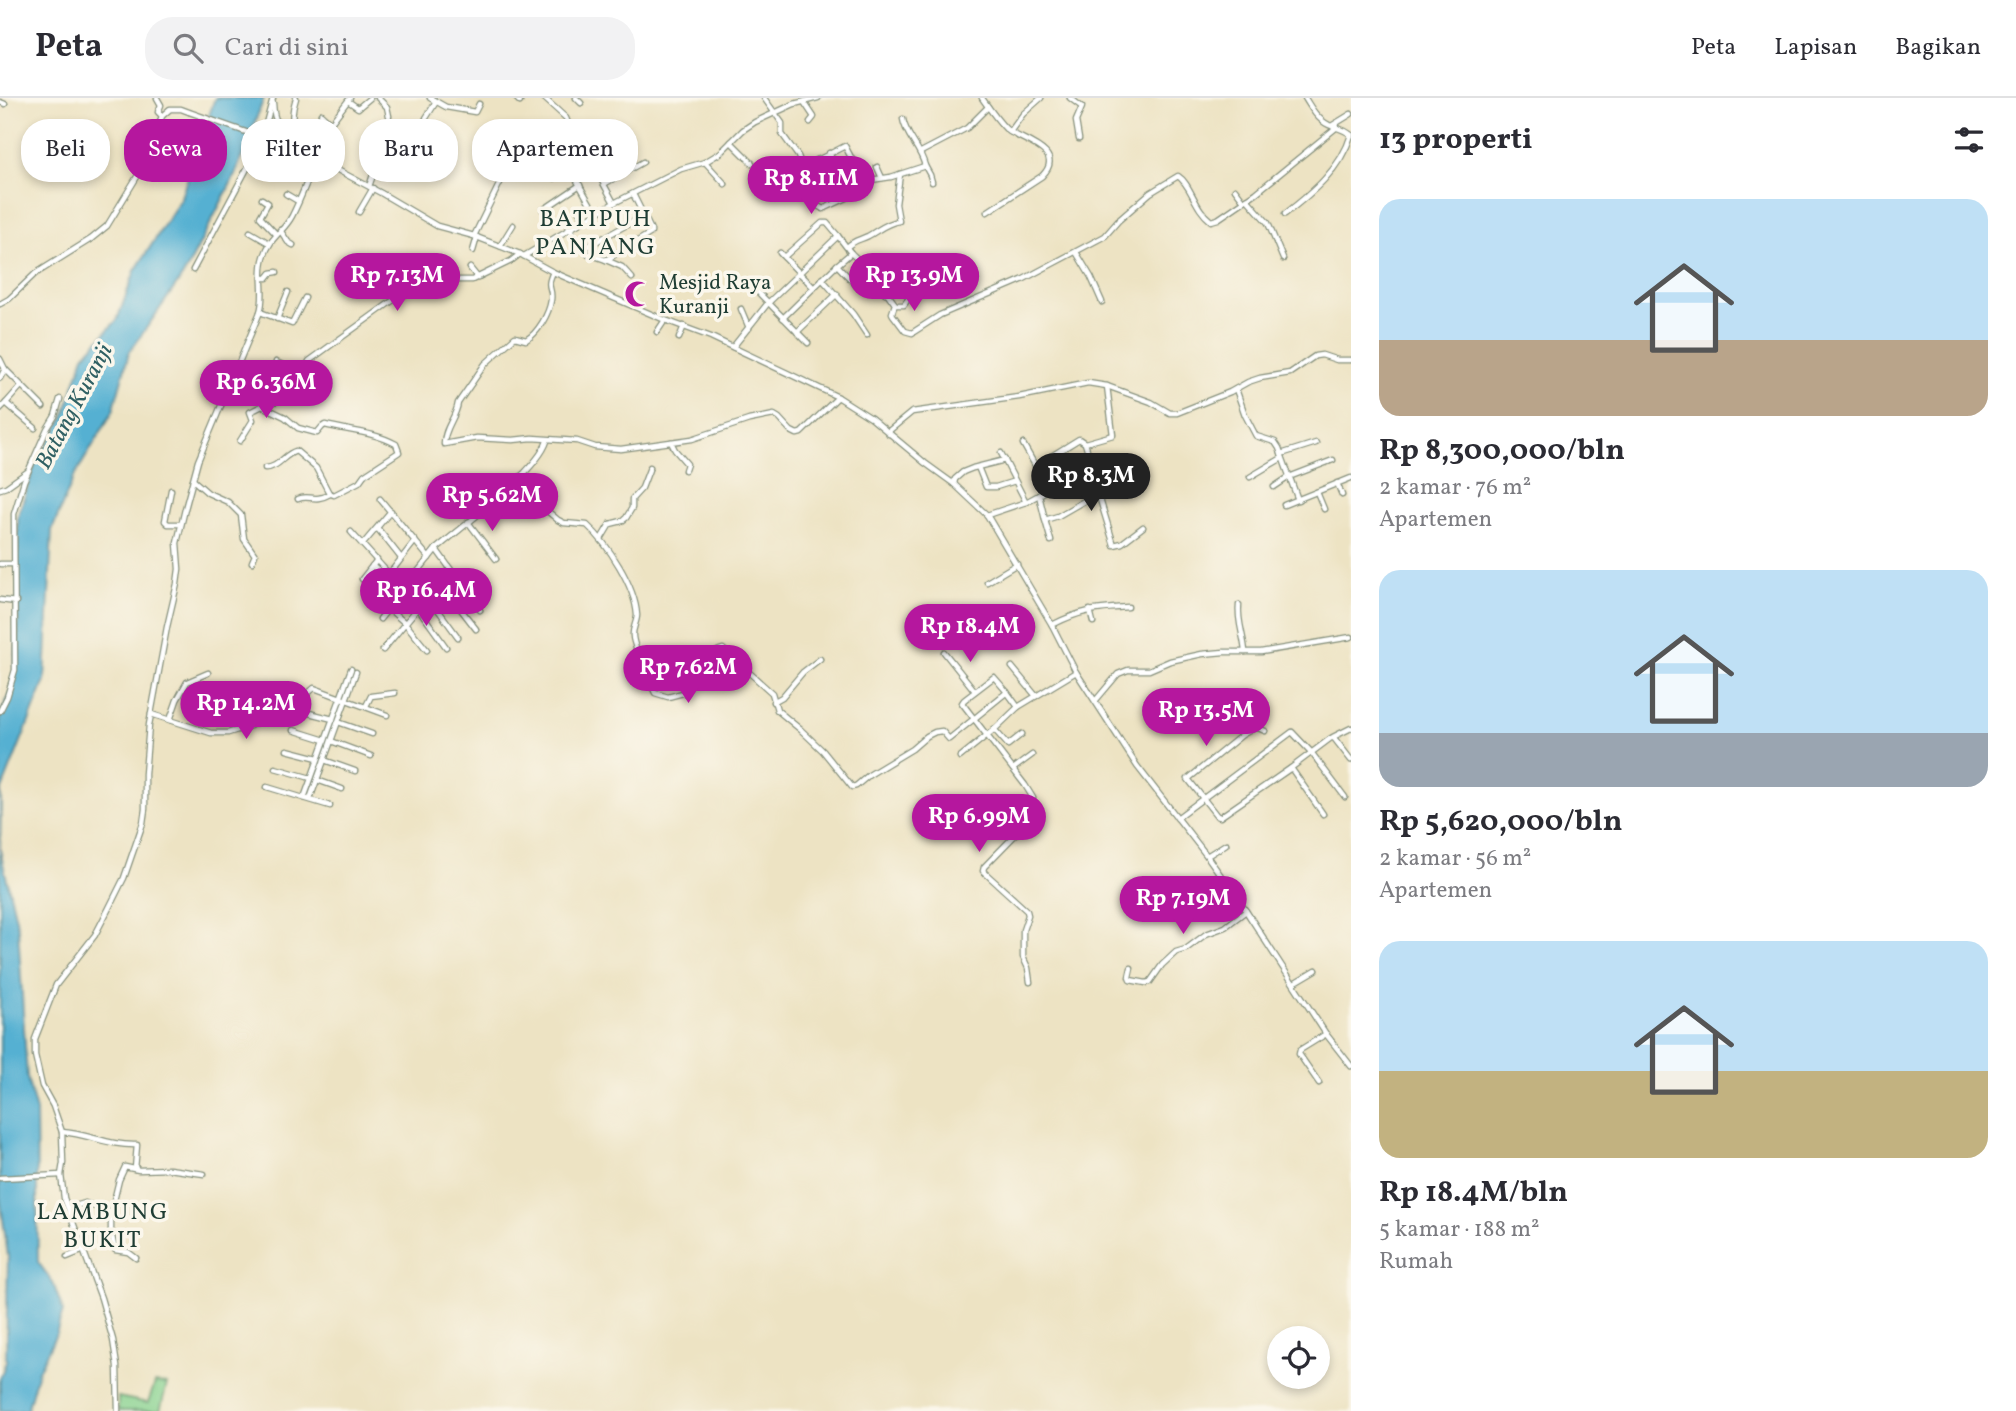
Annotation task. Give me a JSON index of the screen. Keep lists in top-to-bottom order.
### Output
{
  "districts": ["BATIPUH PANJANG", "LAMBUNG BUKIT"],
  "water": ["Batang Kuranji"],
  "places": {
    "mosque": ["Mesjid Raya Kuranji"]
  },
  "page": {
    "header": "Peta",
    "search": "Cari di sini",
    "nav": ["Peta", "Lapisan", "Bagikan"],
    "heading": "13 properti",
    "chip": [
      "Beli",
      "Sewa",
      "Filter",
      "Baru",
      "Apartemen"
    ],
    "price": [
      "Rp 8.11M",
      "Rp 7.13M",
      "Rp 13.9M",
      "Rp 6.36M",
      "Rp 8.3M",
      "Rp 5.62M",
      "Rp 16.4M",
      "Rp 18.4M",
      "Rp 7.62M",
      "Rp 14.2M",
      "Rp 13.5M",
      "Rp 6.99M",
      "Rp 7.19M"
    ],
    "list": [
      {
        "name": "Rp 8,300,000/bln",
        "note": "2 kamar · 76 m² · Apartemen"
      },
      {
        "name": "Rp 5,620,000/bln",
        "note": "2 kamar · 56 m² · Apartemen"
      },
      {
        "name": "Rp 18.4M/bln",
        "note": "5 kamar · 188 m² · Rumah"
      }
    ]
  }
}
